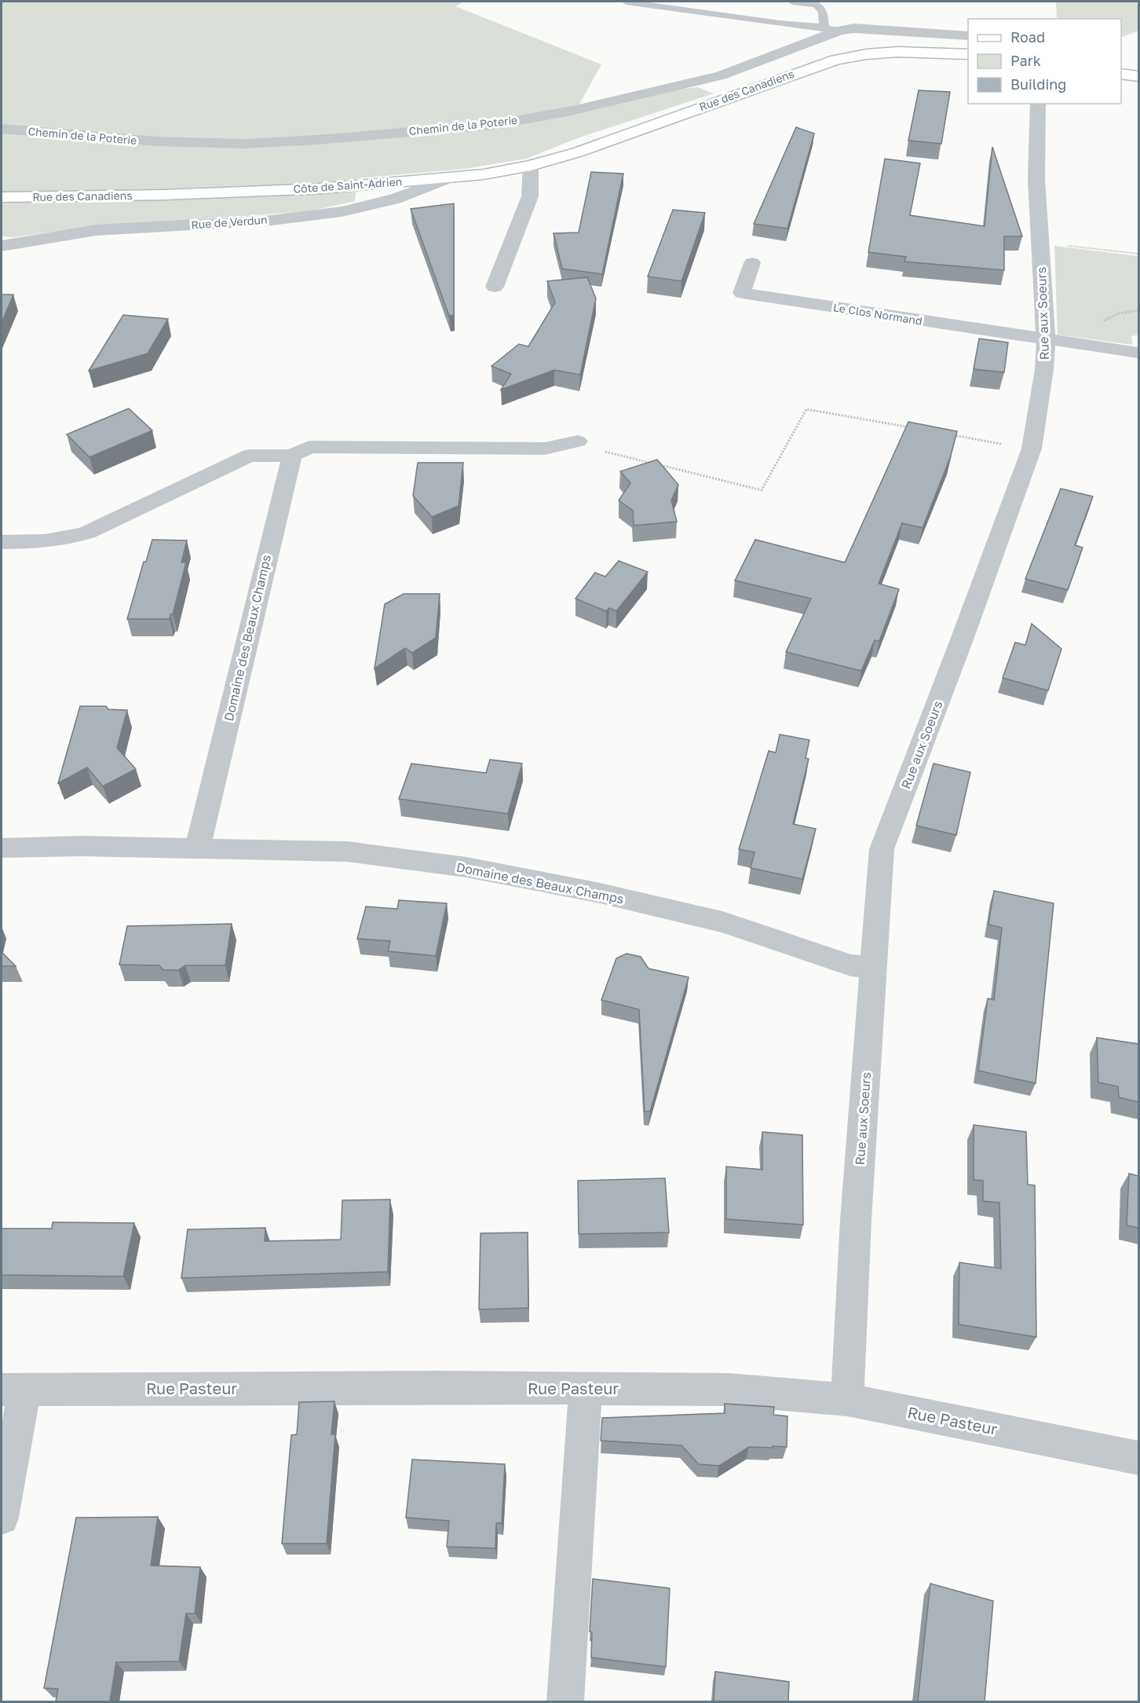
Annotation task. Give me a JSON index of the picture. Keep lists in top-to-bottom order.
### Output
{
  "streets": {
    "main road": ["Rue des Canadiens", "Côte de Saint-Adrien"],
    "street": [
      "Chemin de la Poterie",
      "Rue de Verdun",
      "Rue aux Soeurs",
      "Le Clos Normand",
      "Domaine des Beaux Champs",
      "Rue Pasteur"
    ]
  },
  "crossings": [
    ["Rue des Canadiens", "Côte de Saint-Adrien"],
    ["Côte de Saint-Adrien", "Rue de Verdun"],
    ["Rue aux Soeurs", "Le Clos Normand"],
    ["Rue aux Soeurs", "Domaine des Beaux Champs"],
    ["Rue aux Soeurs", "Rue Pasteur"]
  ],
  "legend": ["Road", "Park", "Building"]
}
